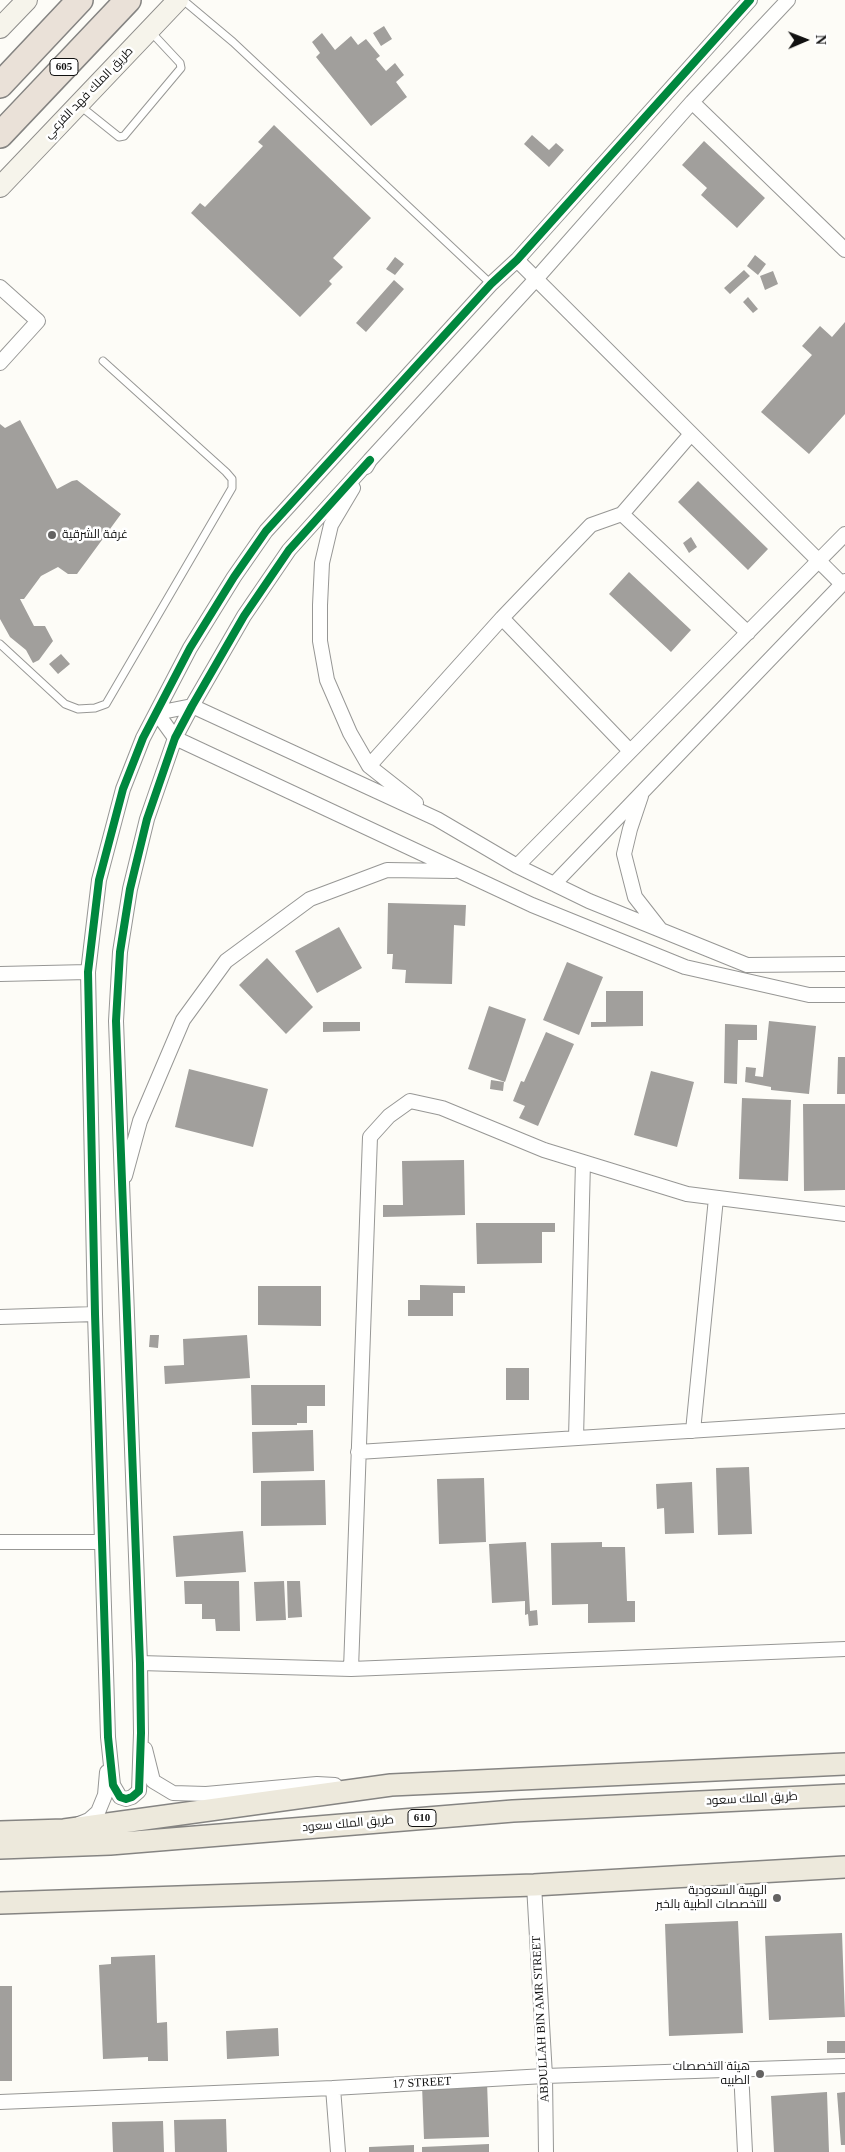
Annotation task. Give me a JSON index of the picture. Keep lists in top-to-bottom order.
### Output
{
  "streets": {
    "highway": ["605"],
    "main road": ["طريق الملك فهد الفرعي", "طريق الملك سعود", "610"],
    "street": ["ABDULLAH BIN AMR STREET", "17 STREET"]
  },
  "crossings": [
    ["ABDULLAH BIN AMR STREET", "17 STREET"]
  ],
  "places": ["غرفة الشرقية", "الهيىة السعودية للتخصصات الطبية بالخبر", "هيئة التخصصات الطبيه"],
  "north": "right"
}
